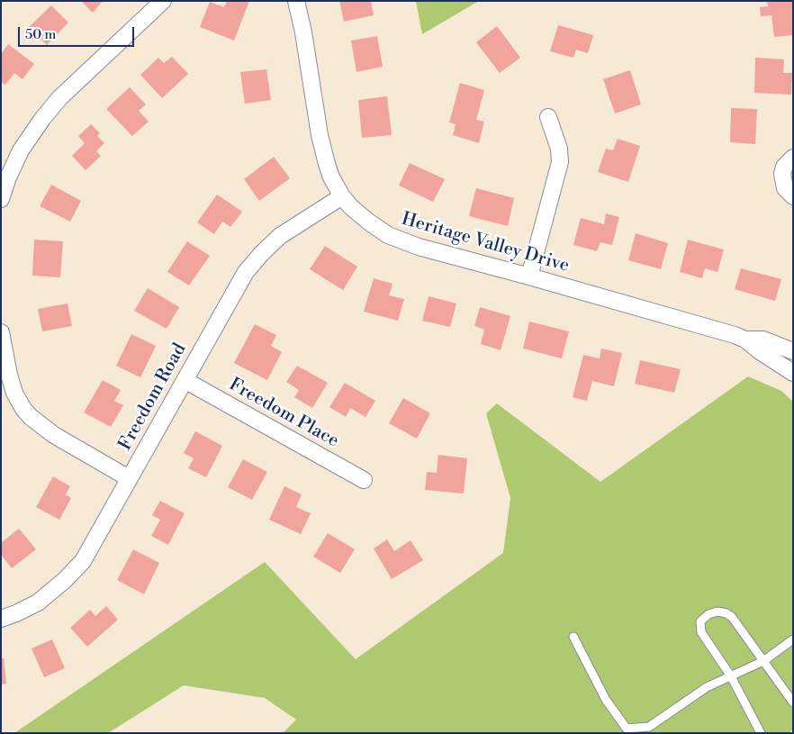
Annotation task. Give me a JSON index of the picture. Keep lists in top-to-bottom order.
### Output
{
  "streets": {
    "street": ["Heritage Valley Drive", "Freedom Road", "Freedom Place"]
  },
  "crossings": [
    ["Heritage Valley Drive", "Freedom Road"],
    ["Freedom Road", "Freedom Place"]
  ],
  "scale_bar": "50 m"
}
